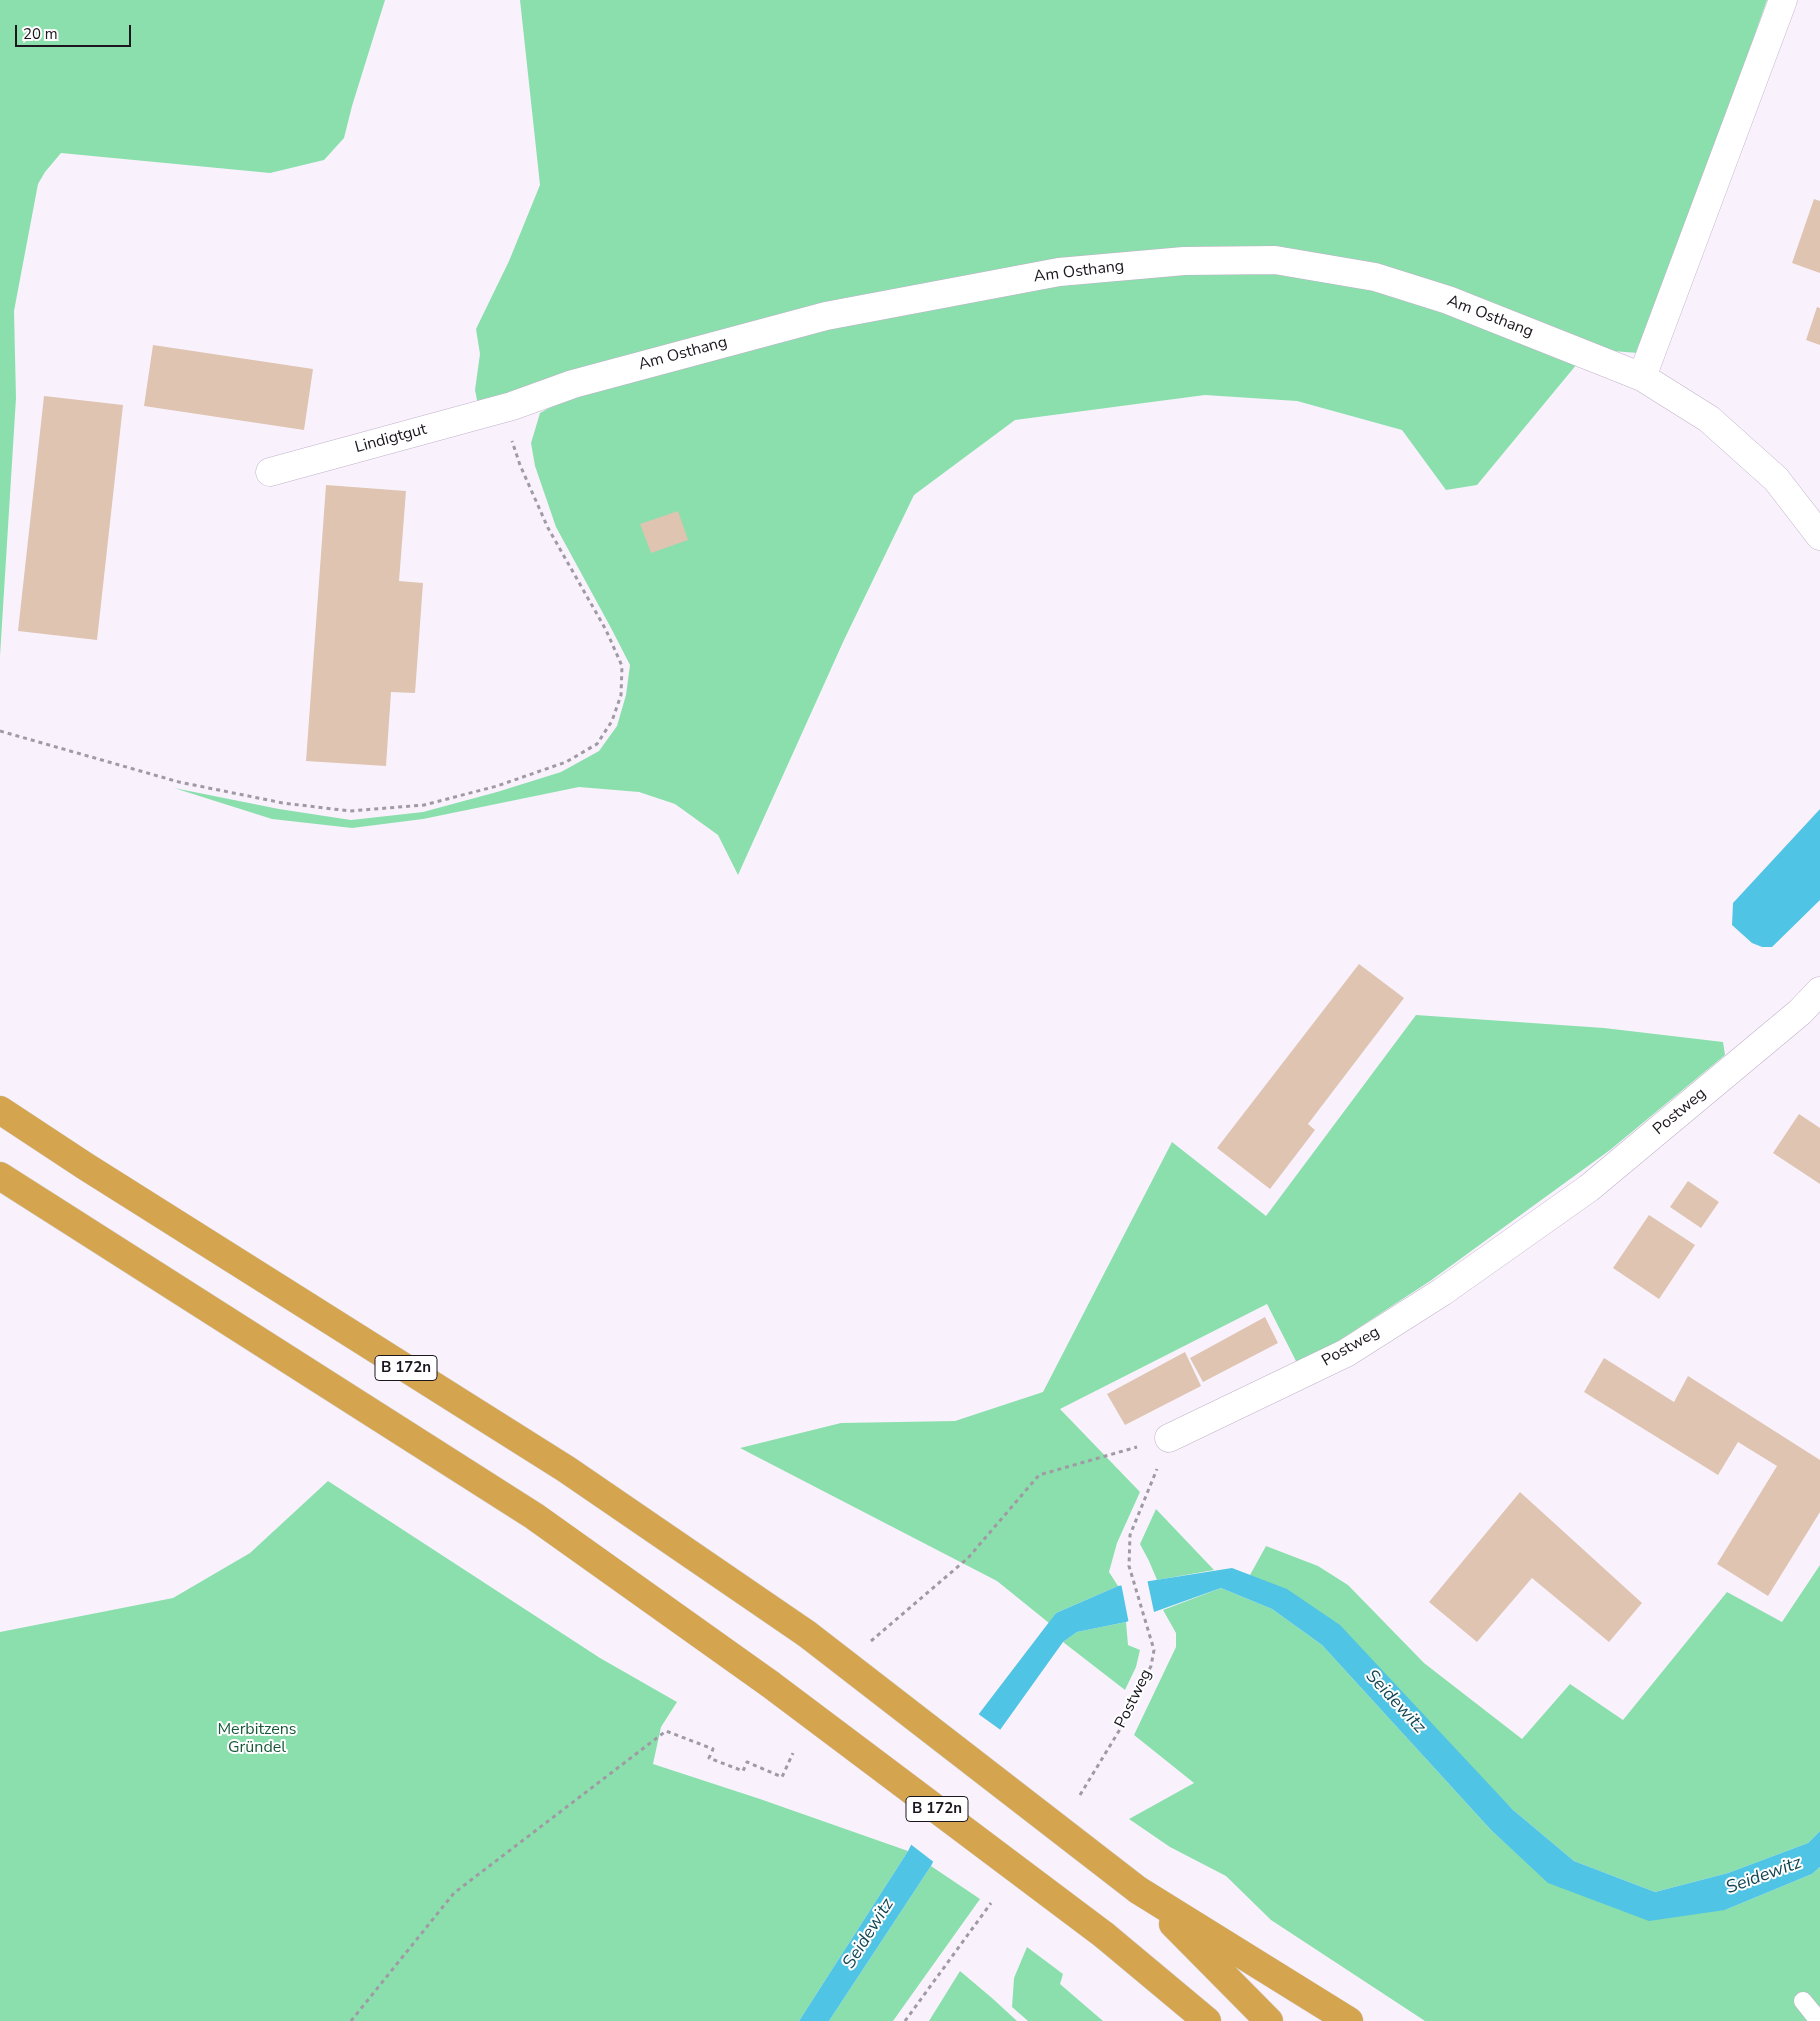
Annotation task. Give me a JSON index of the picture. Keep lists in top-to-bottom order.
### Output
{
  "streets": {
    "highway": ["B 172n"],
    "street": ["Am Osthang", "Lindigtgut", "Postweg"]
  },
  "crossings": [
    ["Am Osthang", "Lindigtgut"]
  ],
  "water": ["Seidewitz"],
  "parks": ["Merbitzens Gründel"],
  "scale_bar": "20 m"
}
